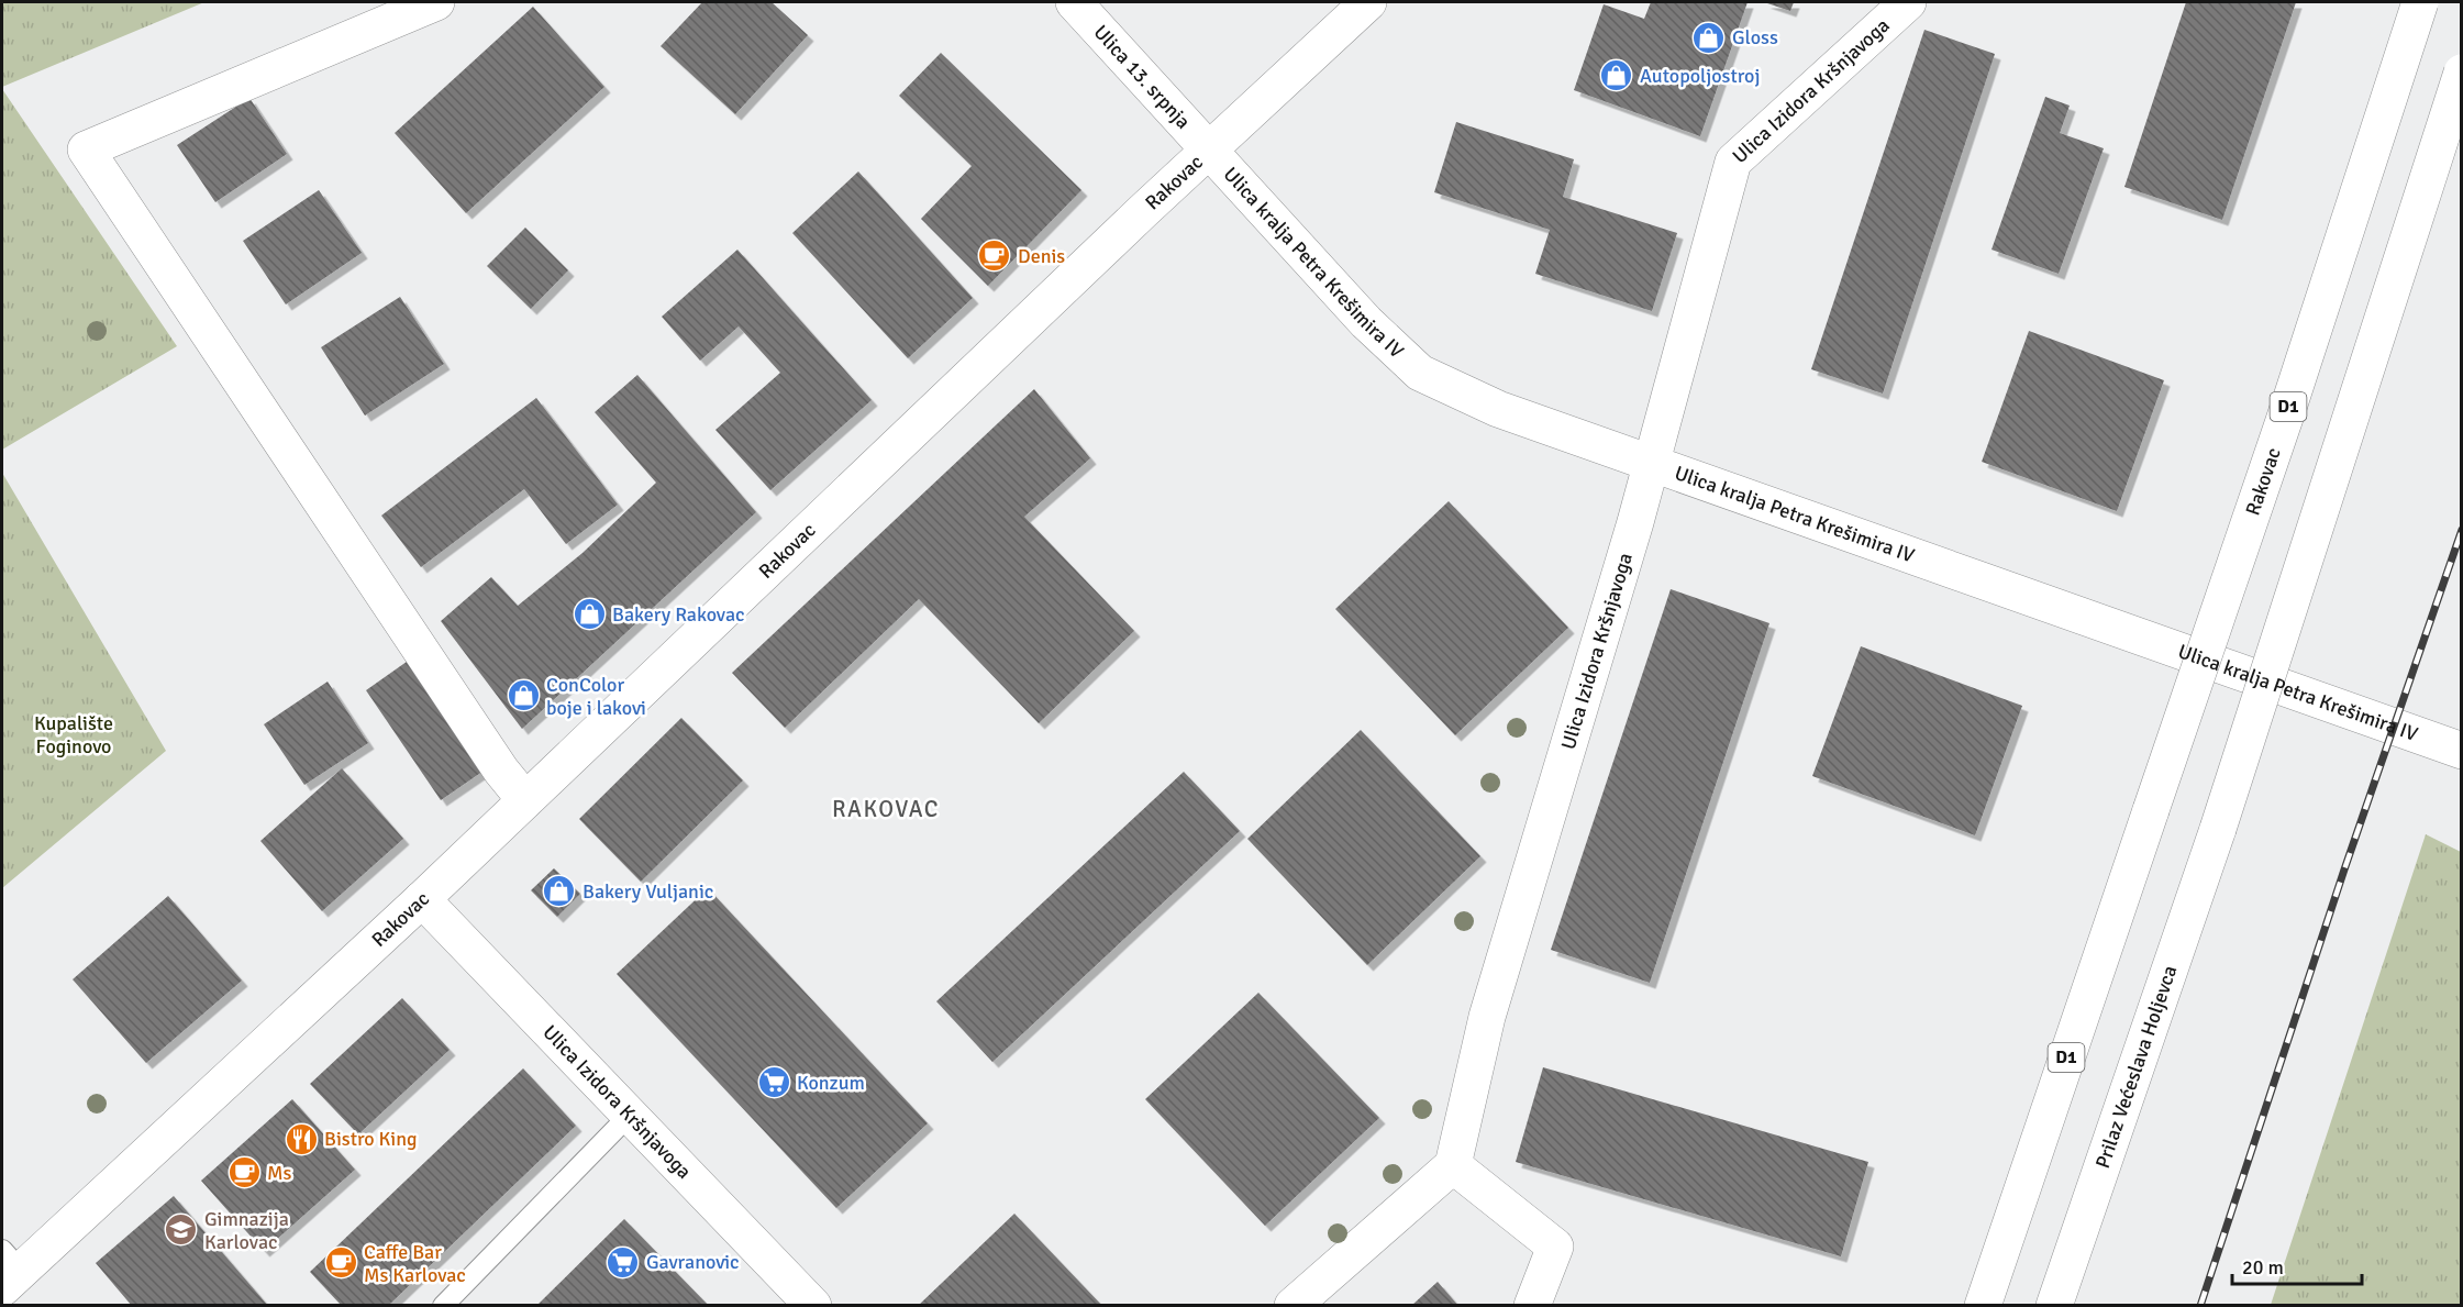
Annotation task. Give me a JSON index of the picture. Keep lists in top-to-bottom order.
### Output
{
  "streets": {
    "main road": [
      "Ulica 13. srpnja",
      "Ulica Izidora Kršnjavoga",
      "Rakovac",
      "Ulica kralja Petra Krešimira IV",
      "D1",
      "Prilaz Većeslava Holjevca"
    ]
  },
  "crossings": [
    ["Ulica 13. srpnja", "Rakovac"],
    ["Ulica 13. srpnja", "Ulica kralja Petra Krešimira IV"],
    ["Ulica Izidora Kršnjavoga", "Rakovac"],
    ["Ulica Izidora Kršnjavoga", "Ulica kralja Petra Krešimira IV"],
    ["Rakovac", "Ulica kralja Petra Krešimira IV"]
  ],
  "districts": ["RAKOVAC"],
  "parks": ["Kupalište Foginovo"],
  "places": {
    "shop": [
      "Gloss",
      "Autopoljostroj",
      "Bakery Rakovac",
      "ConColor boje i lakovi",
      "Bakery Vuljanic"
    ],
    "cafe": ["Denis", "Ms", "Caffe Bar Ms Karlovac"],
    "supermarket": ["Konzum", "Gavranovic"],
    "restaurant": ["Bistro King"],
    "school or university": ["Gimnazija Karlovac"]
  },
  "scale_bar": "20 m"
}
